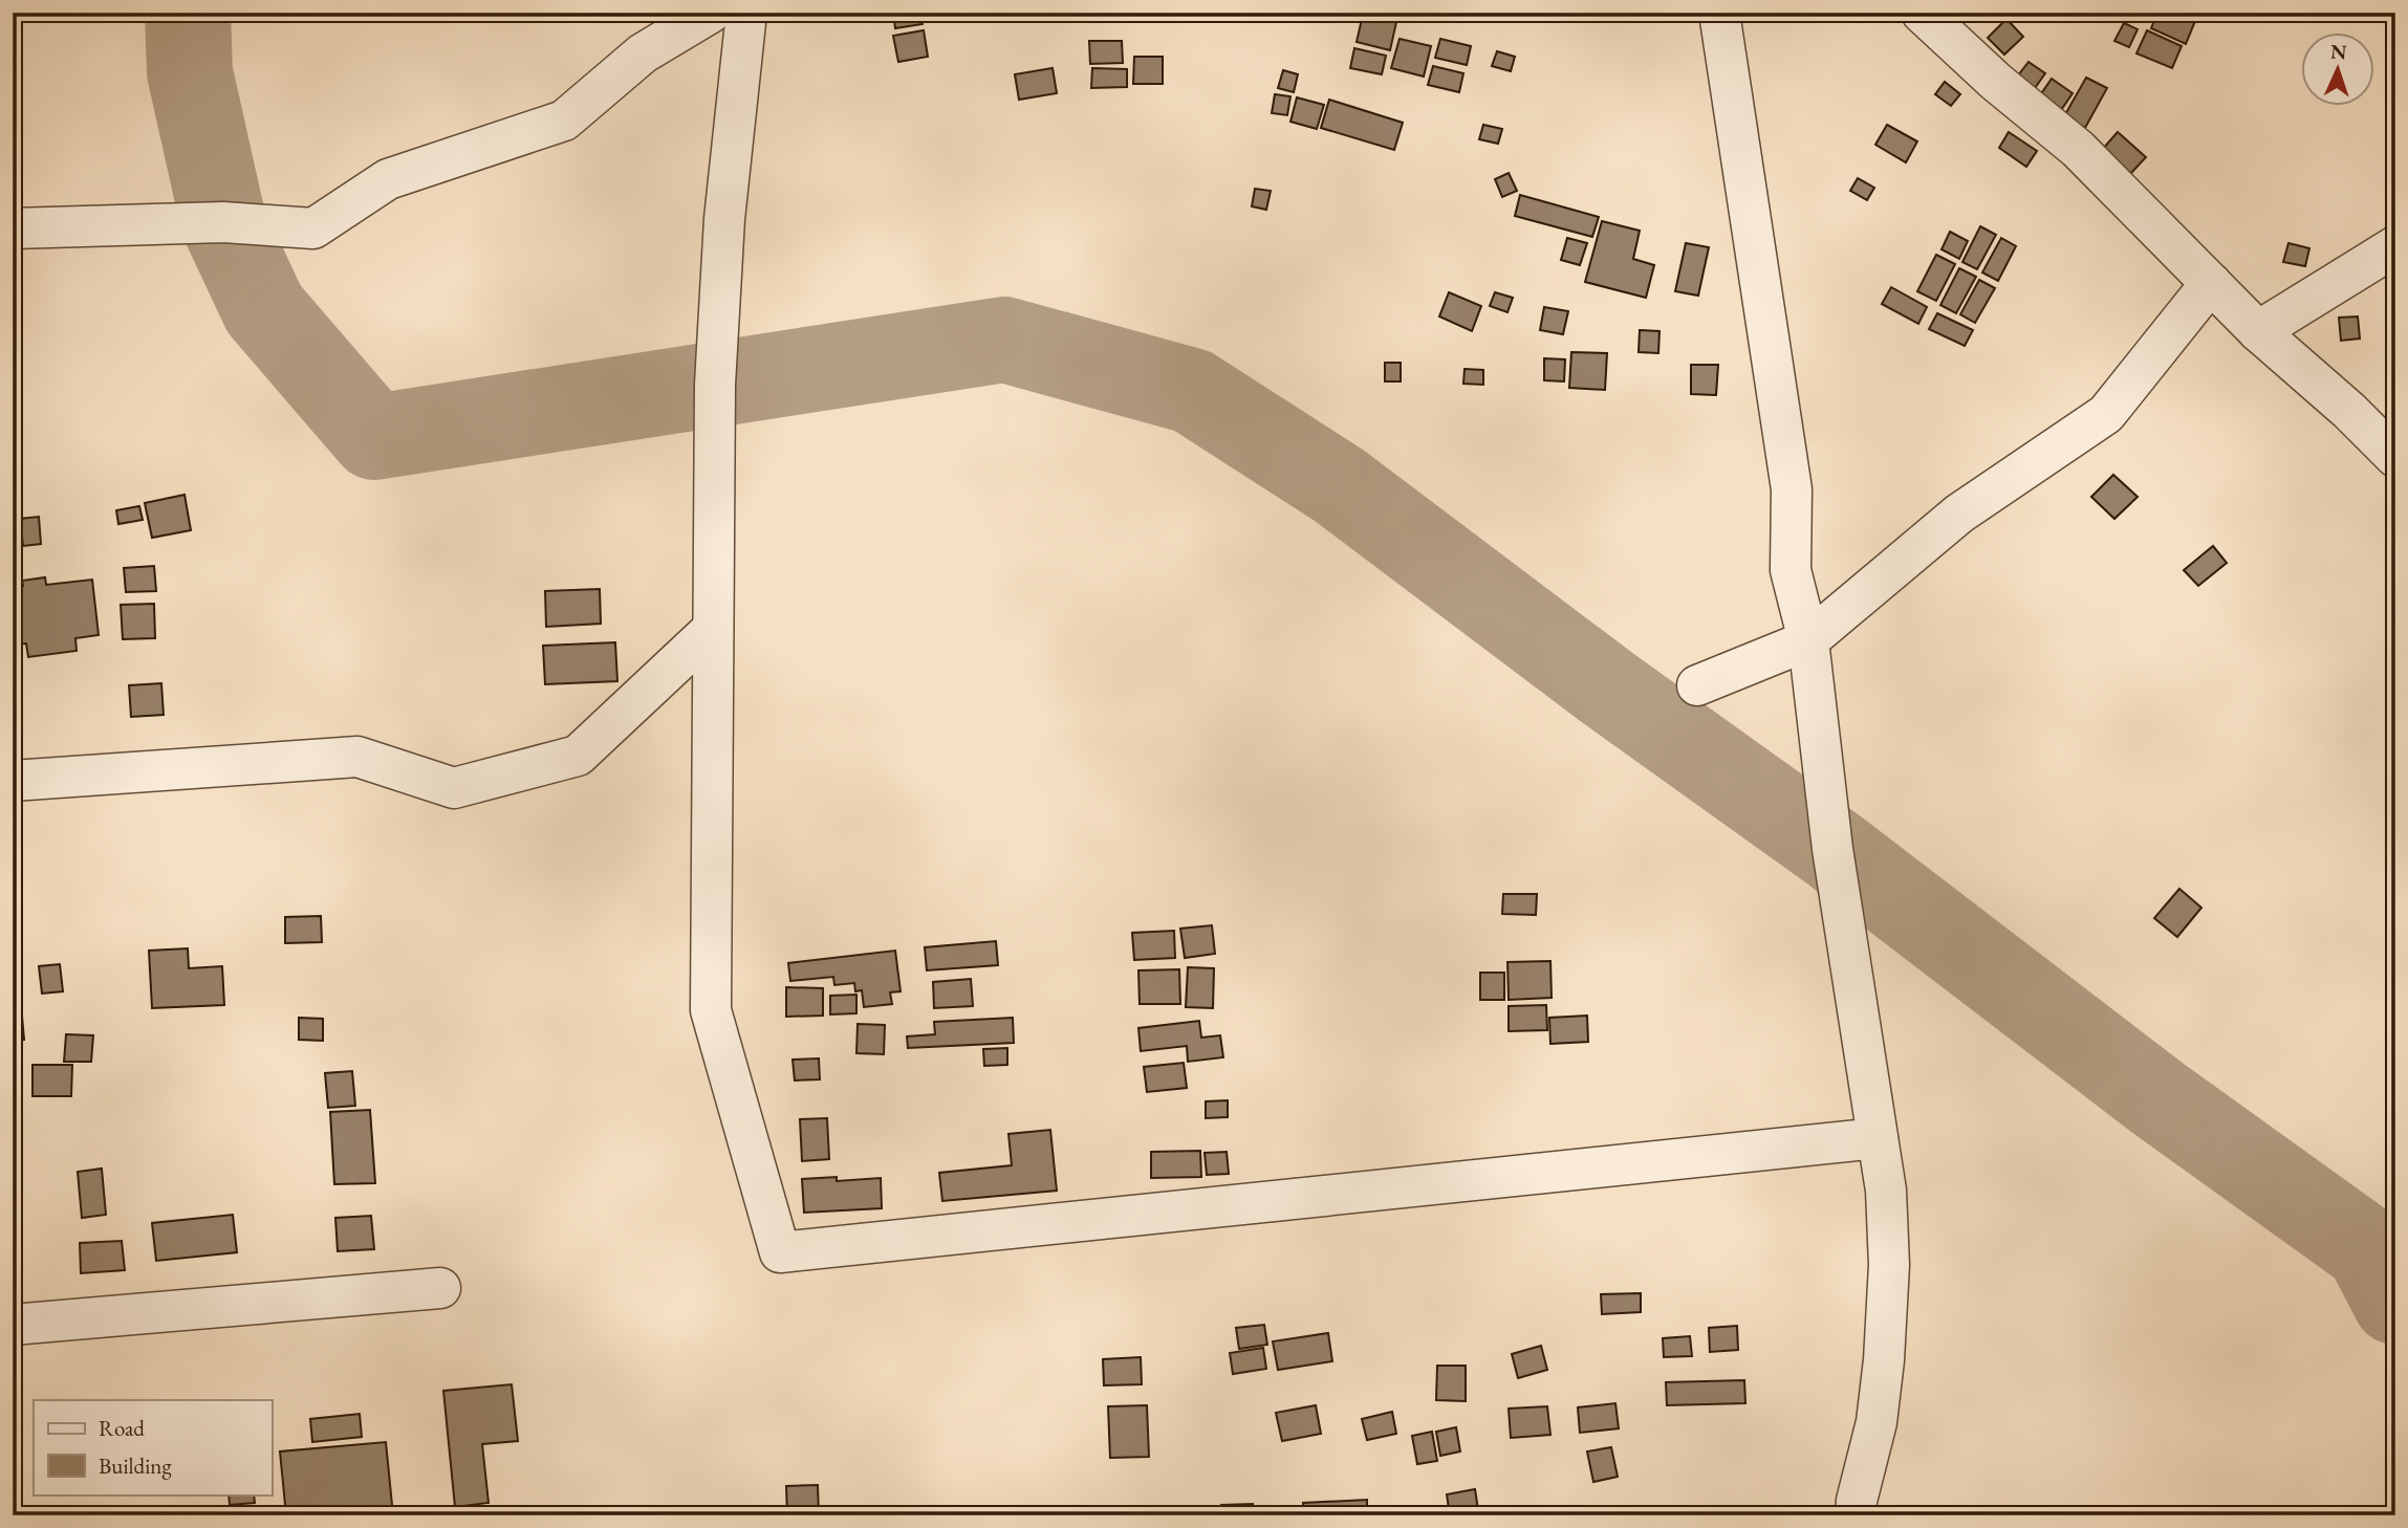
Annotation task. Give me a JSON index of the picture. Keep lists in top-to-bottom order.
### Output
{
  "legend": ["Road", "Building"],
  "north": "top"
}
